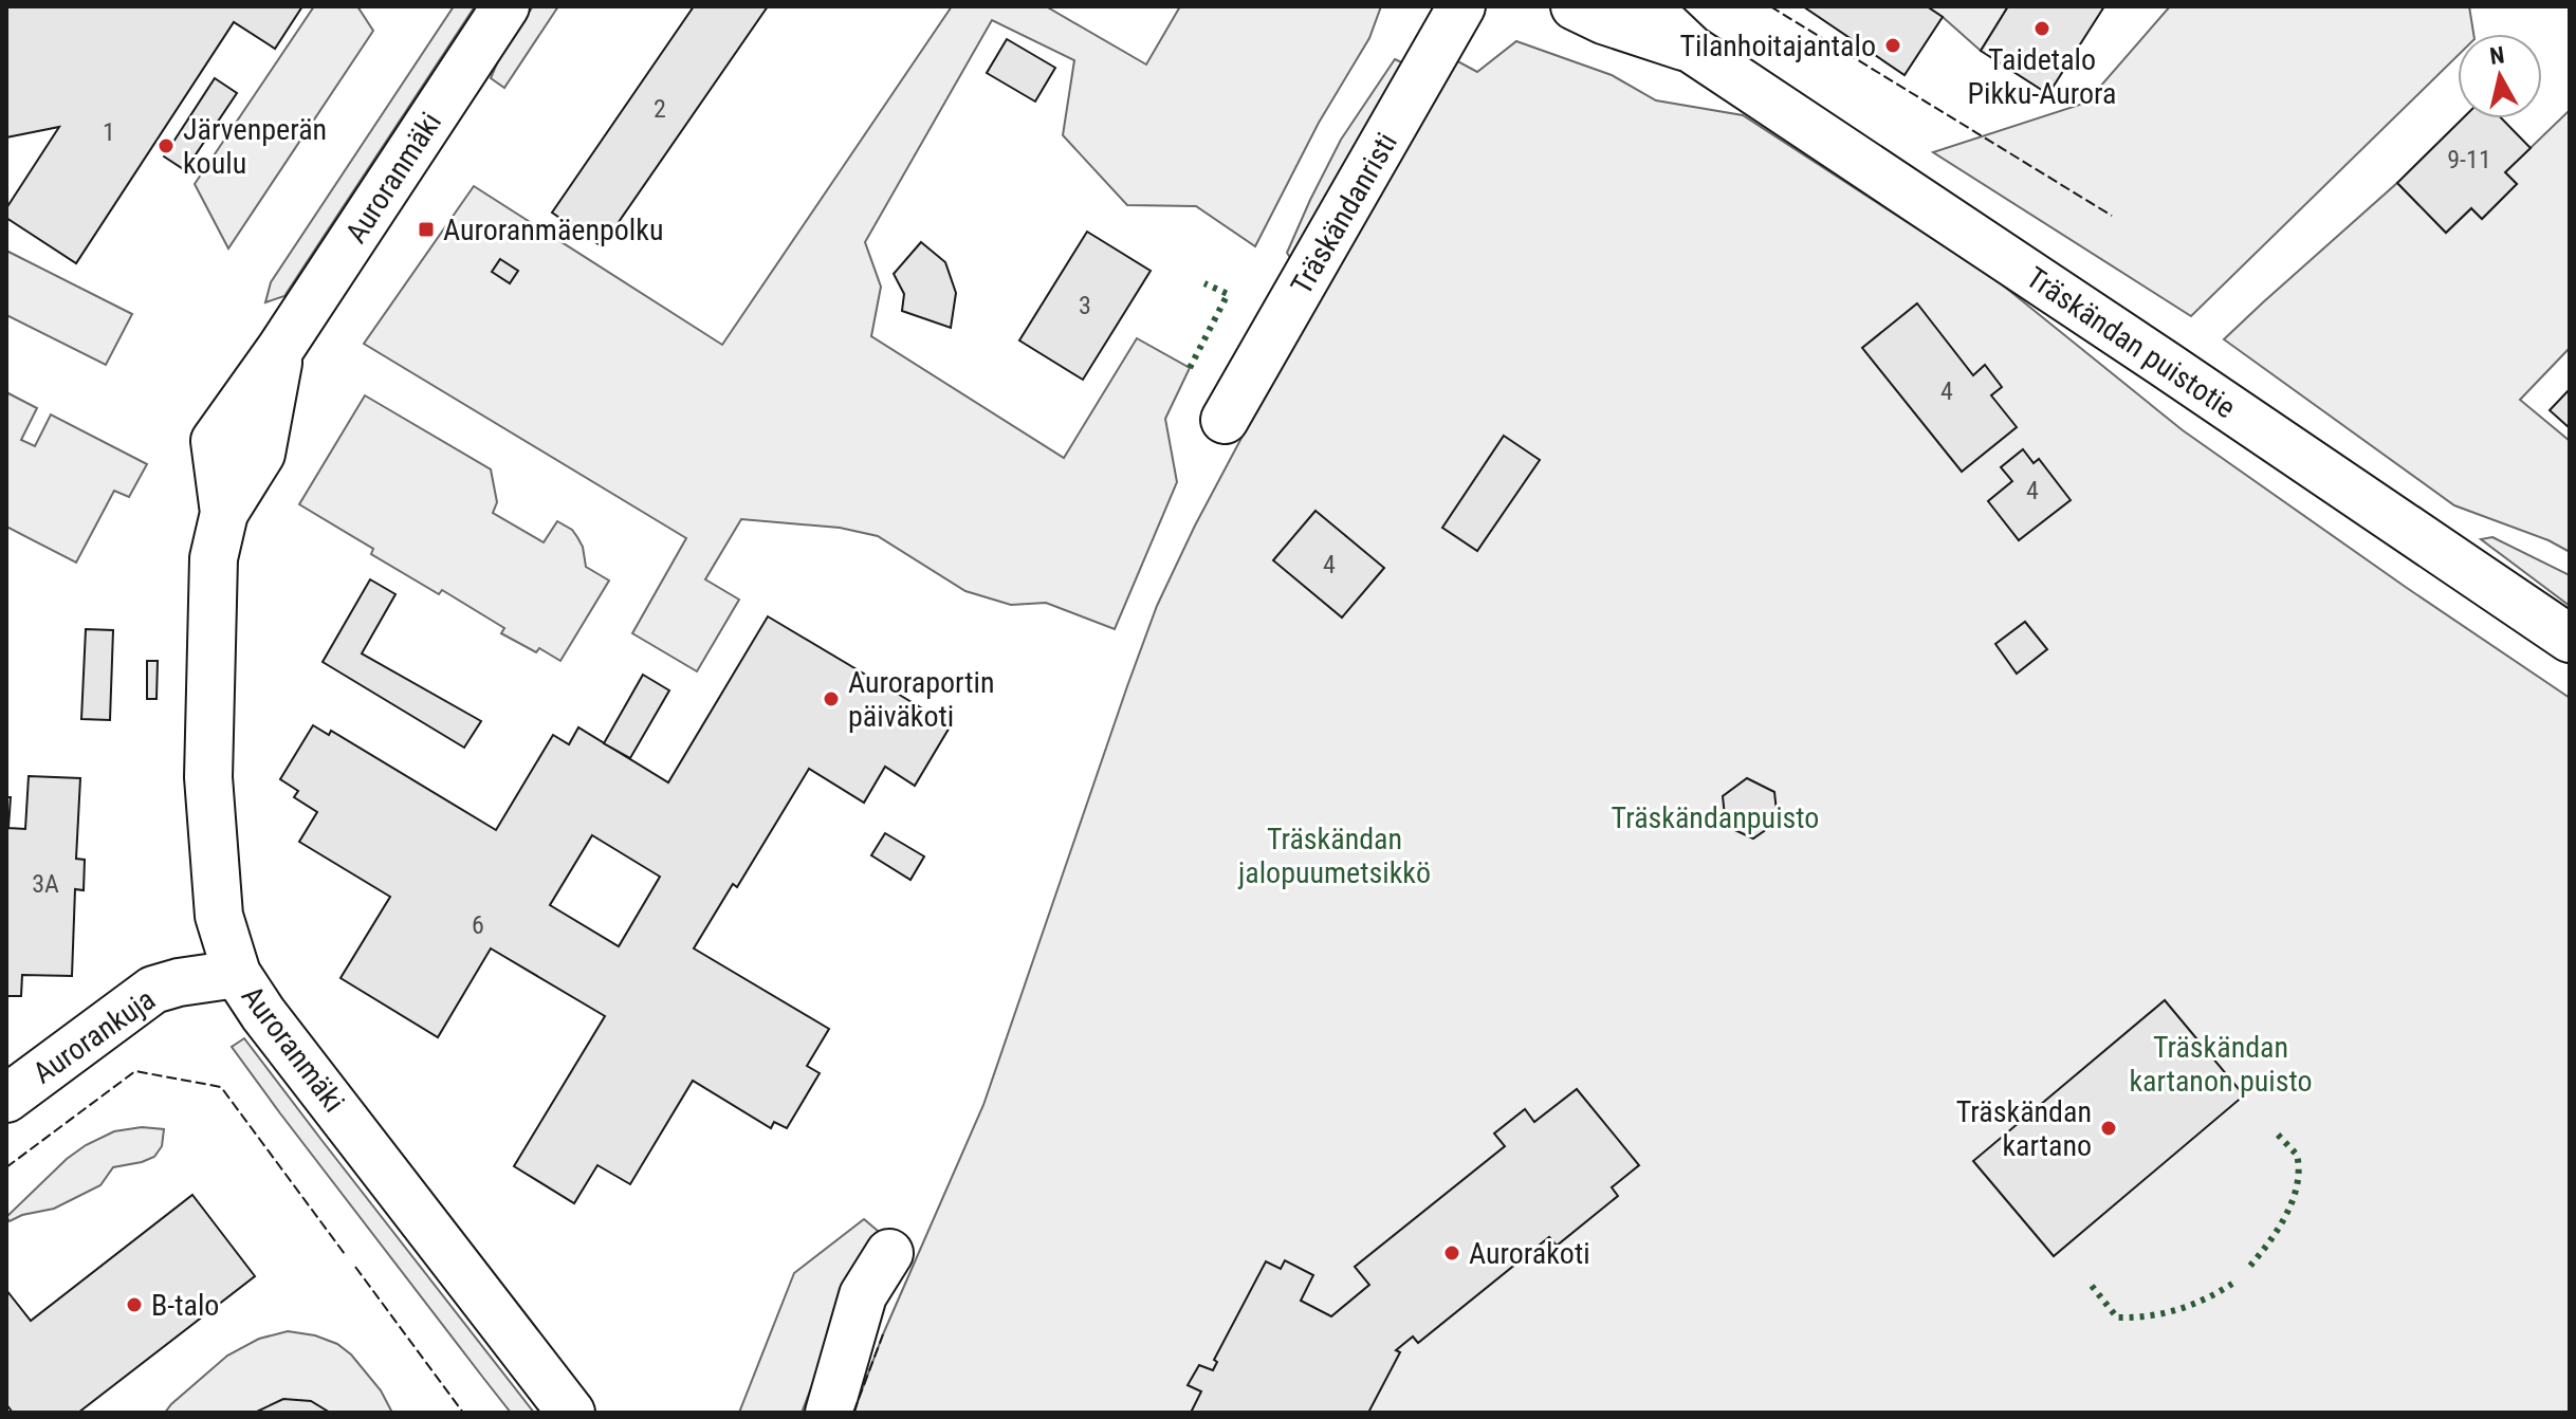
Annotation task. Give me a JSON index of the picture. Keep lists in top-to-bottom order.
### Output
{
  "streets": {
    "main road": [
      "Auroranmäki",
      "Träskändanristi",
      "Träskändan puistotie",
      "Aurorankuja"
    ]
  },
  "crossings": [
    ["Auroranmäki", "Aurorankuja"]
  ],
  "parks": ["Träskändanpuisto", "Träskändan jalopuumetsikkö", "Träskändan kartanon puisto"],
  "places": {
    "other": [
      "Taidetalo Pikku-Aurora",
      "Tilanhoitajantalo",
      "Järvenperän koulu",
      "Auroraportin päiväkoti",
      "Träskändan kartano",
      "Aurorakoti",
      "B-talo"
    ],
    "transit": ["Auroranmäenpolku"]
  },
  "house_numbers": [
    "2",
    "1",
    "9-11",
    "3",
    "4",
    "4",
    "4",
    "3A",
    "6"
  ],
  "north": "top"
}
